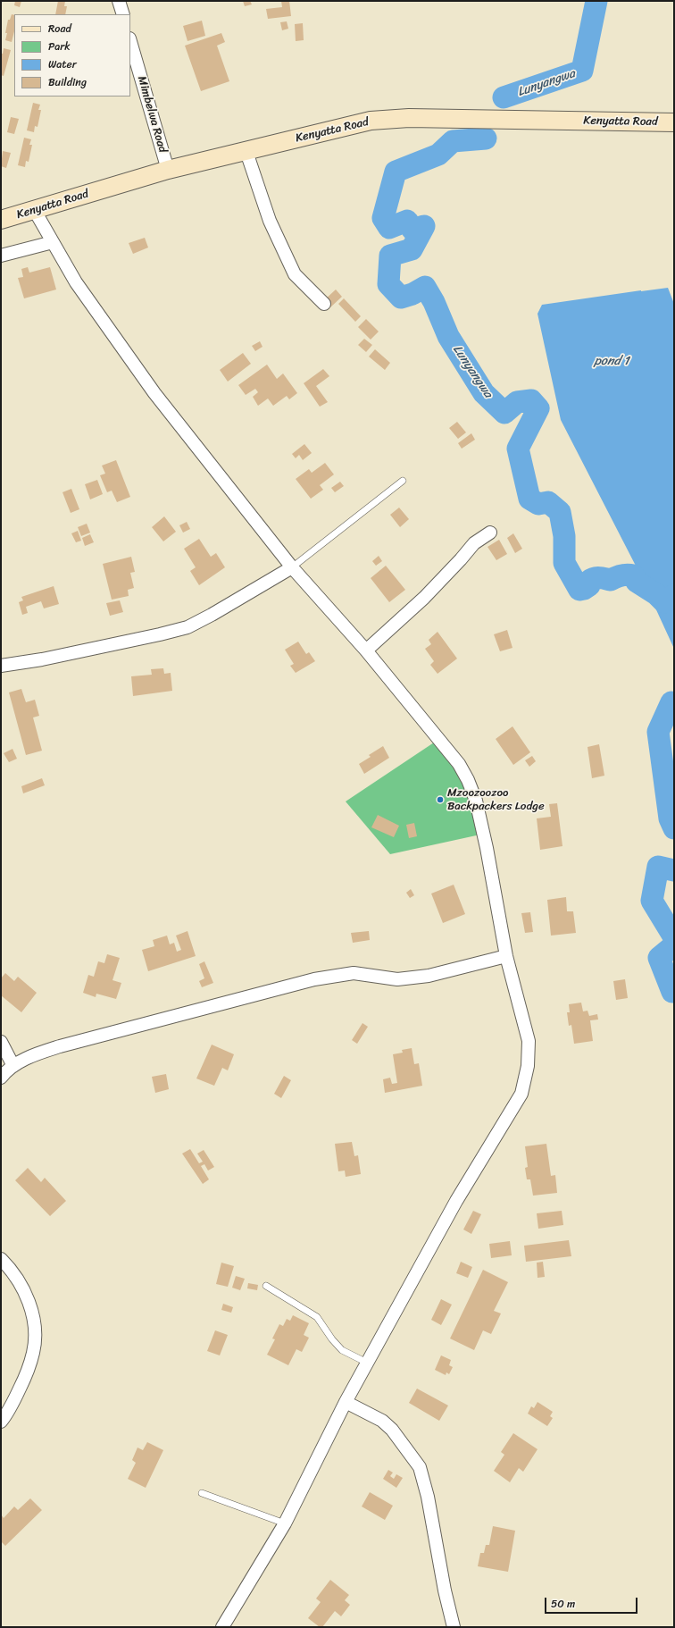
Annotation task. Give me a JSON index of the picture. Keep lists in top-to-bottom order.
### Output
{
  "streets": {
    "street": ["Mimbelwa Road", "Kenyatta Road"]
  },
  "crossings": [
    ["Mimbelwa Road", "Kenyatta Road"]
  ],
  "water": ["Lunyangwa", "pond 1"],
  "places": ["Mzoozoozoo Backpackers Lodge"],
  "legend": [
    "Road",
    "Park",
    "Water",
    "Building"
  ],
  "scale_bar": "50 m"
}
